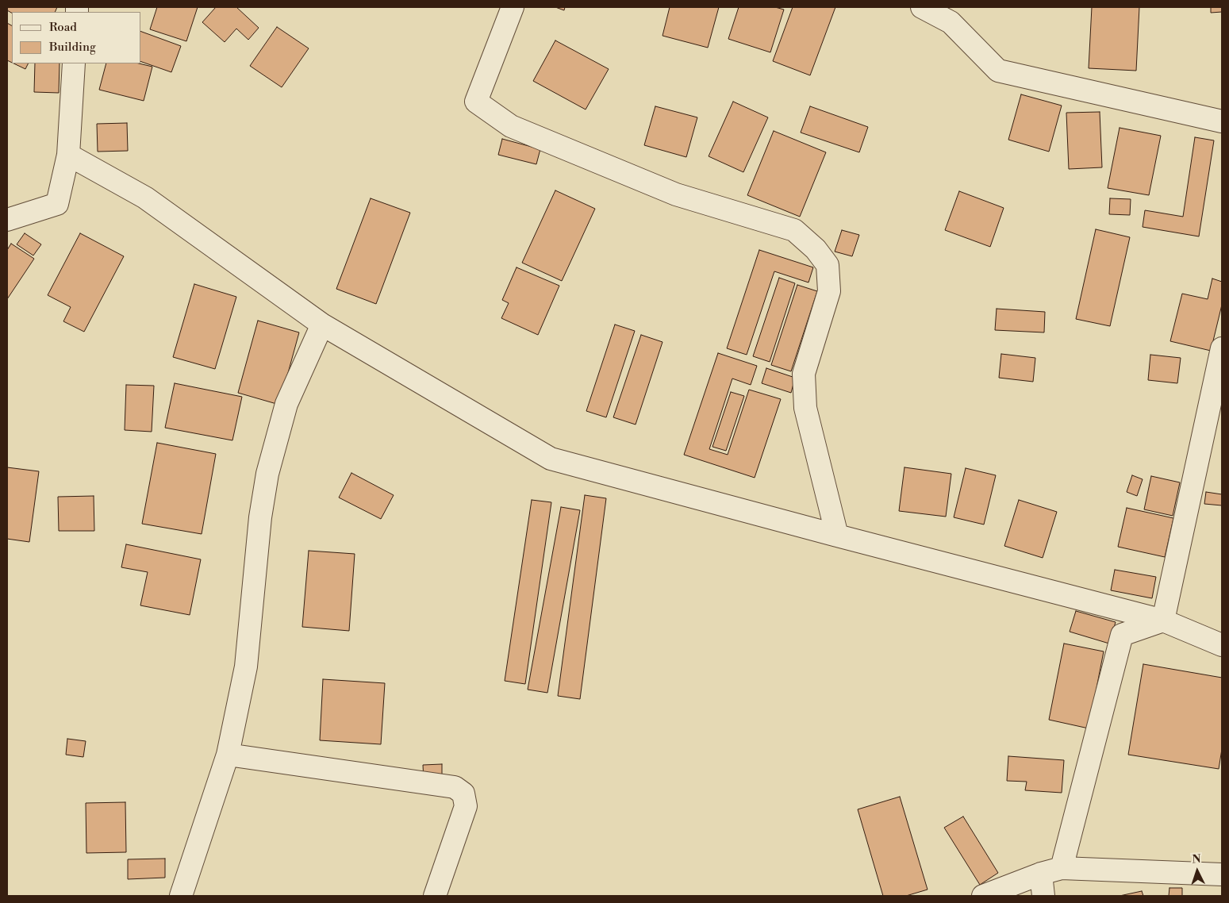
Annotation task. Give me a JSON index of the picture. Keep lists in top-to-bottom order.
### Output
{
  "legend": ["Road", "Building"],
  "north": "top"
}
